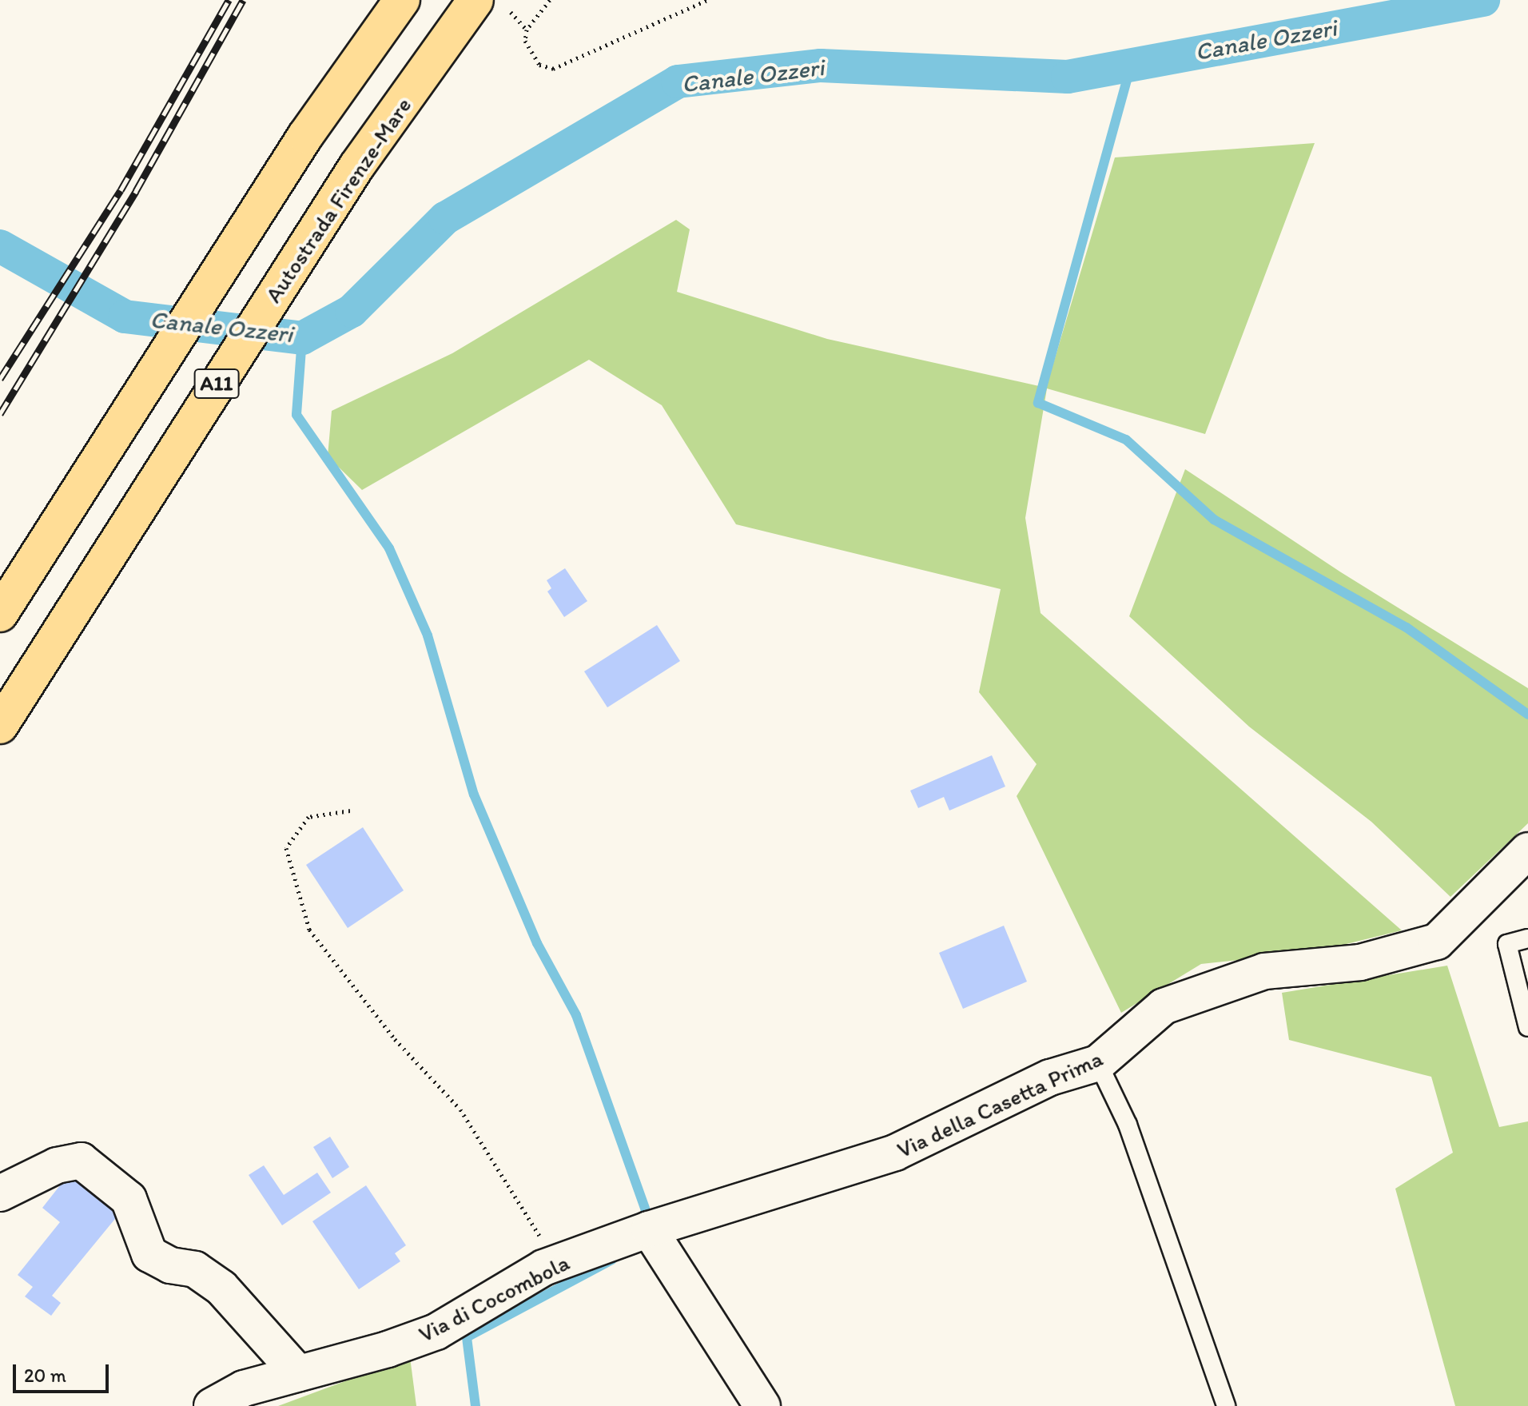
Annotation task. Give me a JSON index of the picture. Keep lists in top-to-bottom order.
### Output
{
  "streets": {
    "highway": ["Autostrada Firenze-Mare", "A11"],
    "street": ["Via della Casetta Prima", "Via di Cocombola"]
  },
  "crossings": [
    ["Via della Casetta Prima", "Via di Cocombola"]
  ],
  "water": ["Canale Ozzeri"],
  "scale_bar": "20 m"
}
